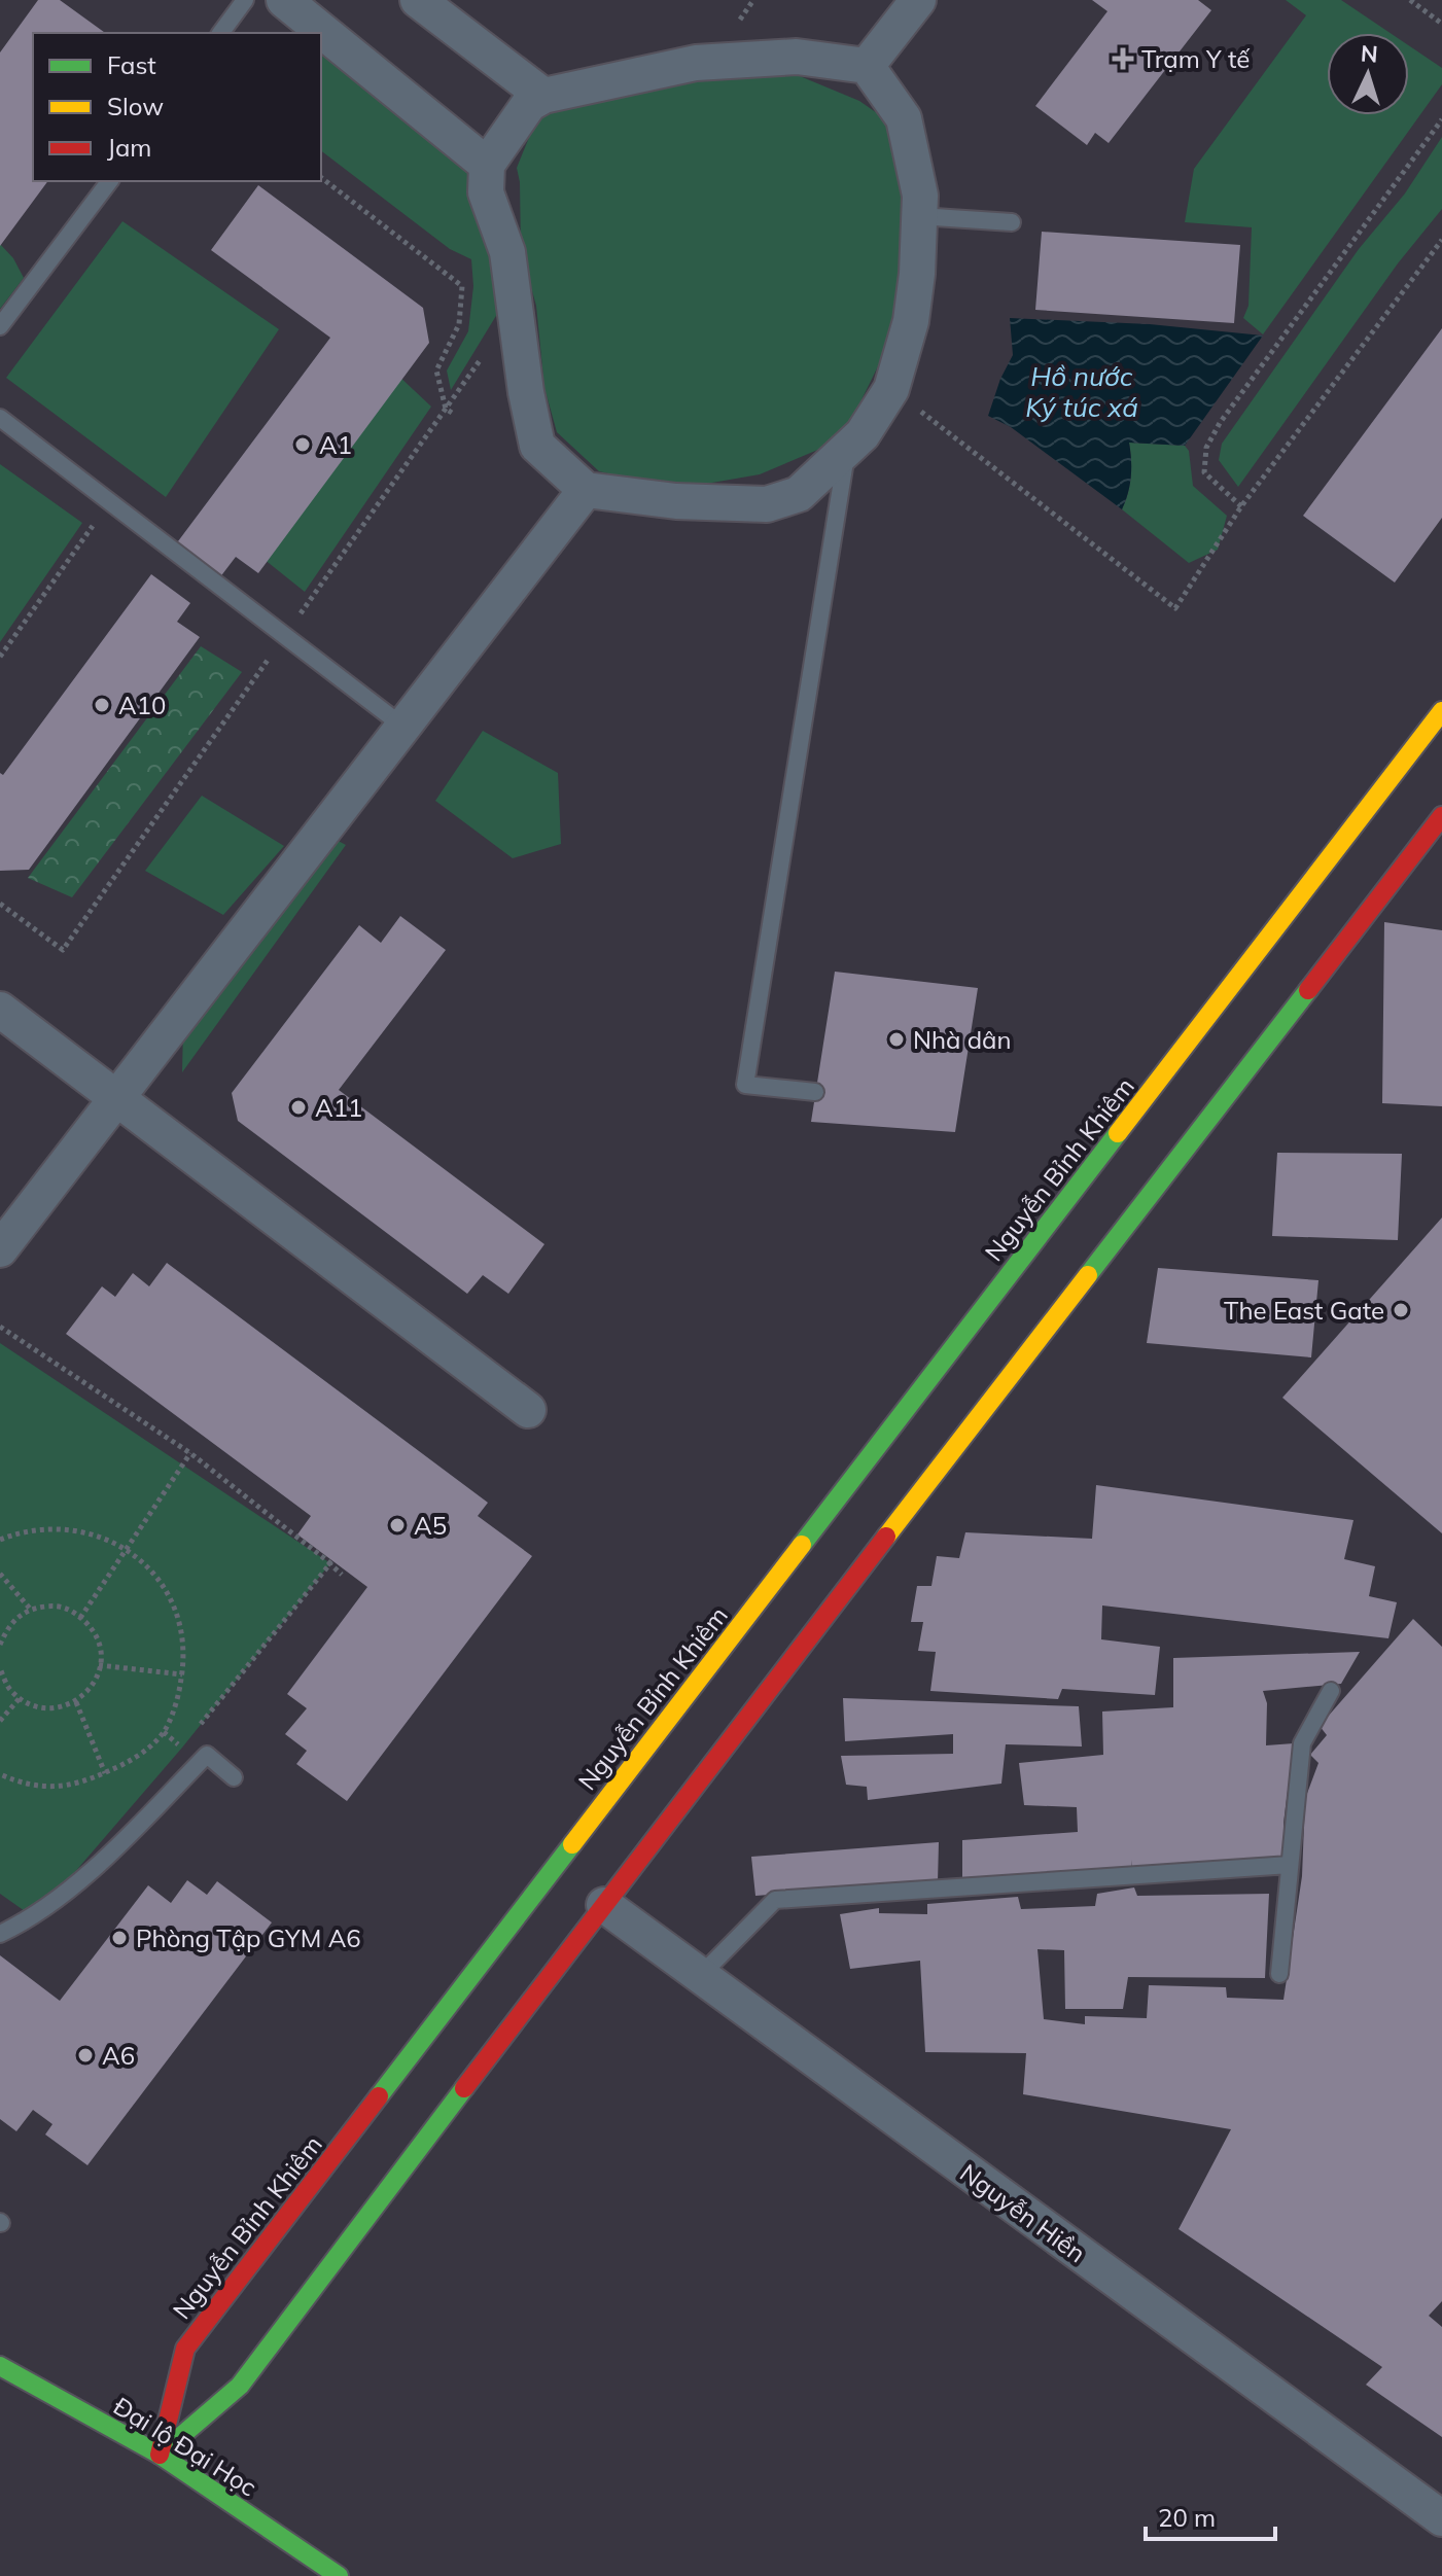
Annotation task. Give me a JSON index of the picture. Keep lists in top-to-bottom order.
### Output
{
  "streets": {
    "street": ["Nguyễn Bỉnh Khiêm", "Nguyễn Hiền", "Đại lộ Đại Học"]
  },
  "crossings": [
    ["Nguyễn Bỉnh Khiêm", "Đại lộ Đại Học"]
  ],
  "water": ["Hồ nước Ký túc xá"],
  "places": {
    "health": ["Trạm Y tế"],
    "other": [
      "A1",
      "A10",
      "Nhà dân",
      "A11",
      "The East Gate",
      "A5",
      "Phòng Tập GYM A6",
      "A6"
    ]
  },
  "legend": ["Fast", "Slow", "Jam"],
  "scale_bar": "20 m",
  "north": "top"
}
